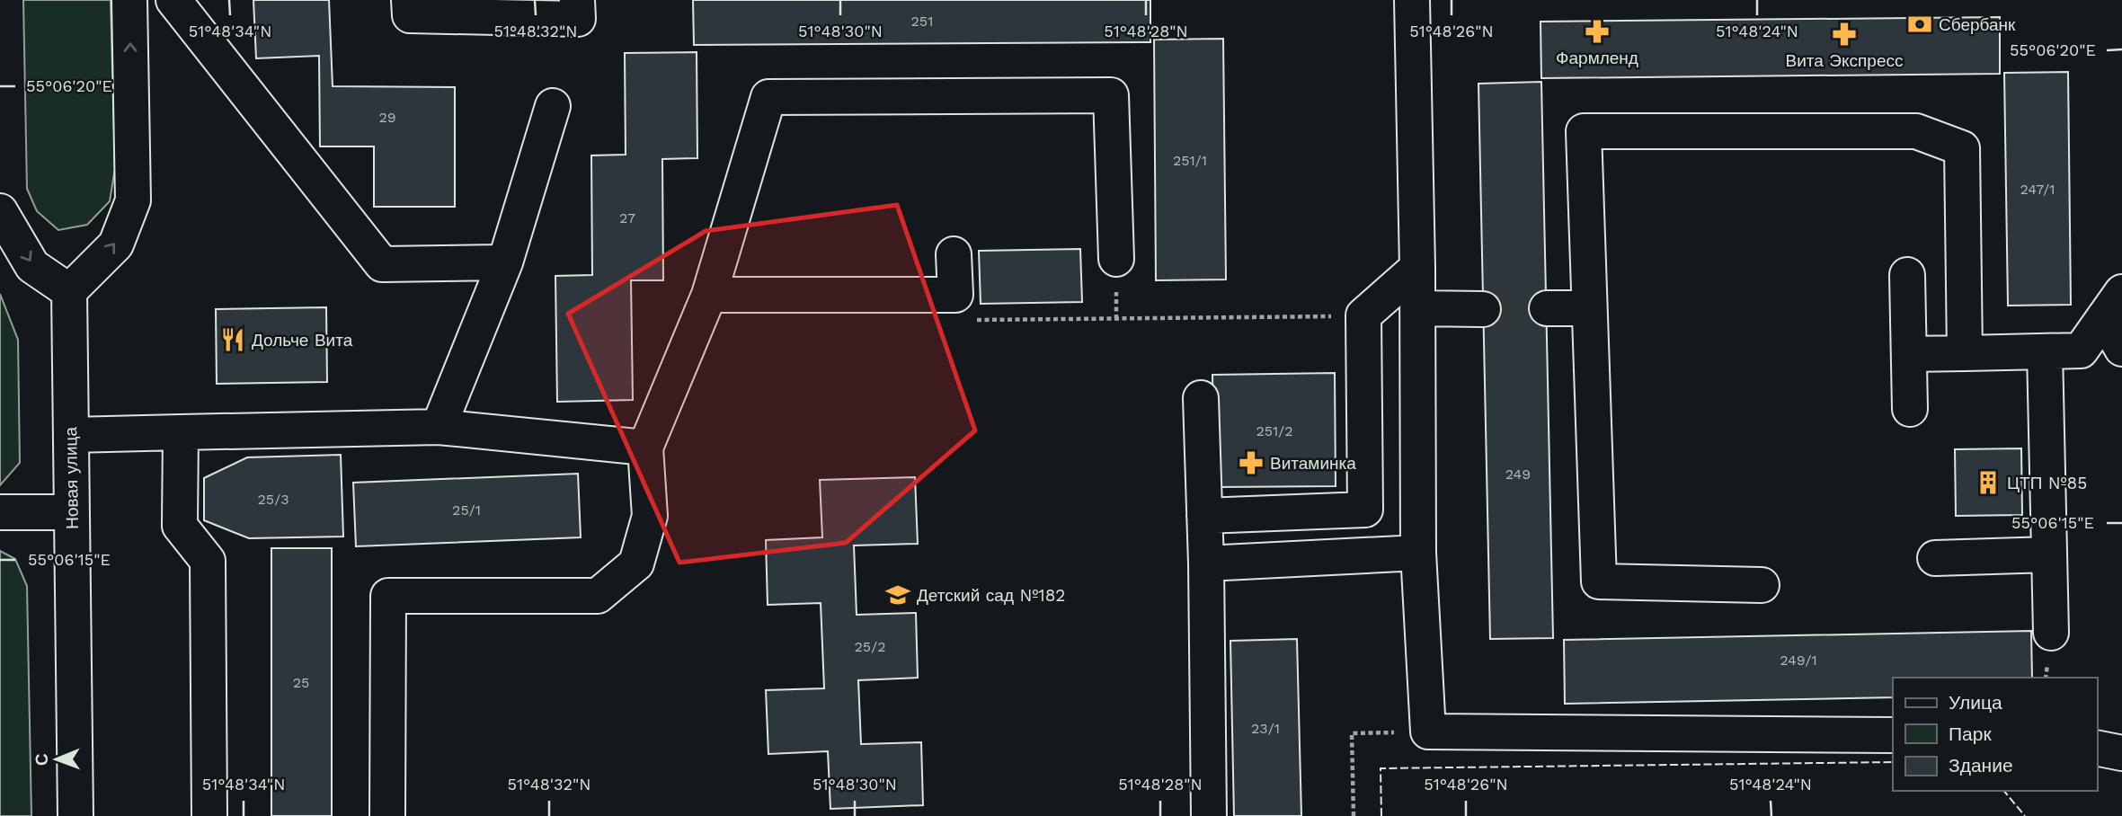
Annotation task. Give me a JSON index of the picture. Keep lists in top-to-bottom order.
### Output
{
  "streets": {
    "main road": ["Новая улица"]
  },
  "places": {
    "bank": ["Сбербанк"],
    "pharmacy": ["Фармленд", "Вита Экспресс", "Витаминка"],
    "restaurant": ["Дольче Вита"],
    "building": ["ЦТП №85"],
    "school or university": ["Детский сад №182"]
  },
  "house_numbers": [
    "251",
    "29",
    "251/1",
    "247/1",
    "27",
    "251/2",
    "249",
    "25/3",
    "25/1",
    "25/2",
    "249/1",
    "25",
    "23/1"
  ],
  "legend": ["Улица", "Парк", "Здание"],
  "north": "left",
  "coordinates": [
    "51°48'34\"N",
    "51°48'32\"N",
    "51°48'30\"N",
    "51°48'28\"N",
    "51°48'26\"N",
    "51°48'24\"N",
    "55°06'20\"E",
    "55°06'15\"E"
  ]
}
